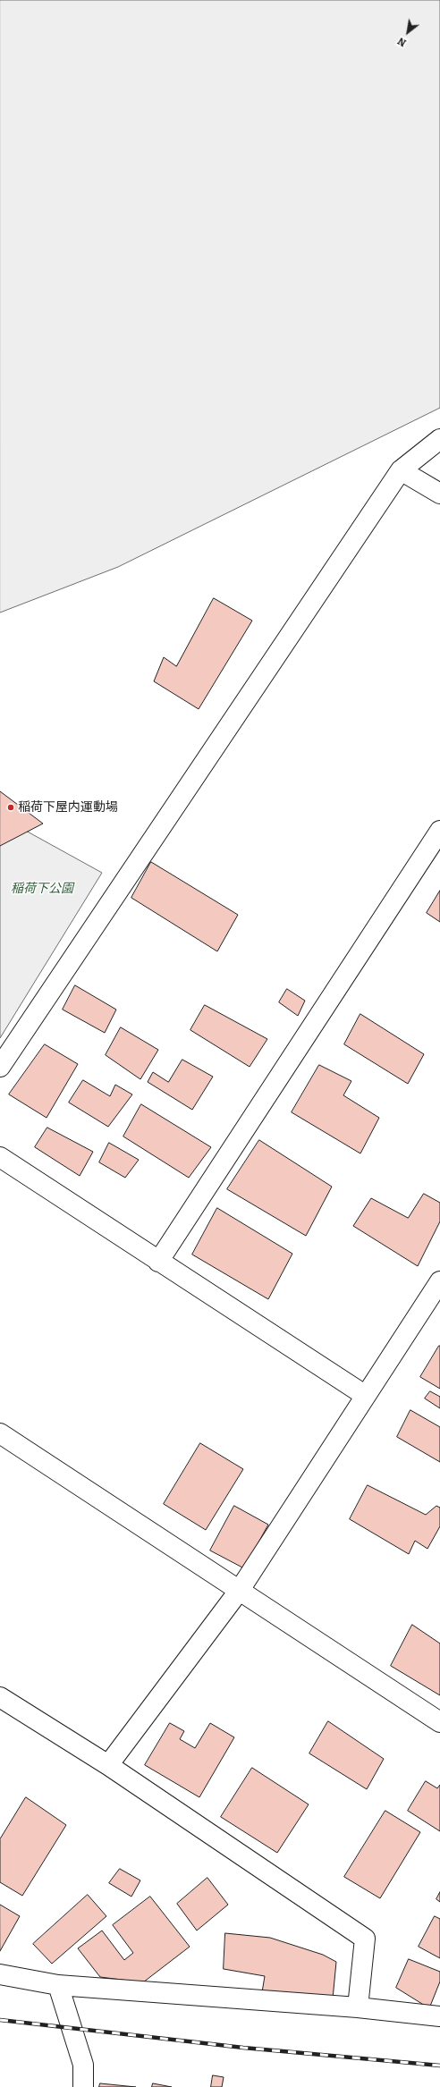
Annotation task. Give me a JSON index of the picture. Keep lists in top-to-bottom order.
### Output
{
  "parks": ["稲荷下公園"],
  "places": ["稲荷下屋内運動場"],
  "north": "bottom left"
}
